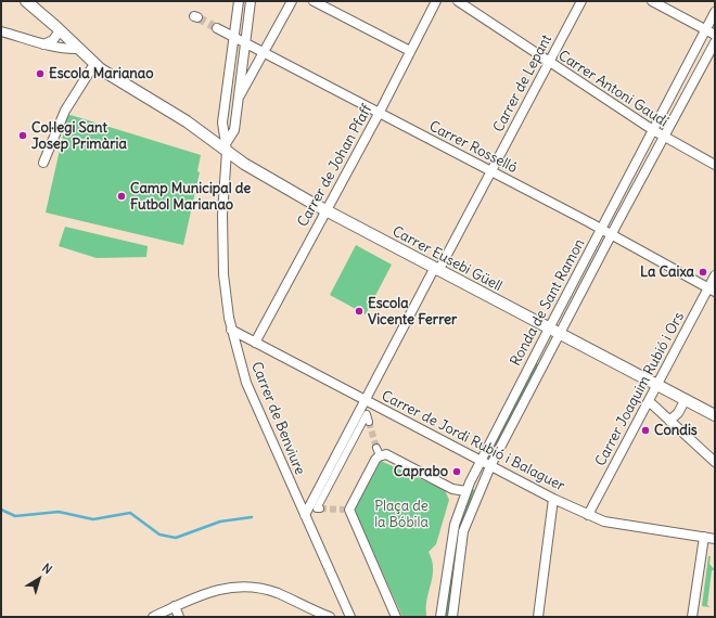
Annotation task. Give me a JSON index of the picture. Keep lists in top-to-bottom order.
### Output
{
  "streets": {
    "street": [
      "Carrer de Lepant",
      "Carrer Antoni Gaudí",
      "Carrer Rosselló",
      "Carrer de Johan Pfaff",
      "Carrer Eusebi Güell",
      "Ronda de Sant Ramon",
      "Carrer Joaquim Rubió i Ors",
      "Carrer de Benviure",
      "Carrer de Jordi Rubió i Balaguer"
    ]
  },
  "crossings": [
    ["Carrer de Lepant", "Carrer Antoni Gaudí"],
    ["Carrer de Lepant", "Carrer Rosselló"],
    ["Carrer de Lepant", "Carrer Eusebi Güell"],
    ["Carrer de Lepant", "Carrer de Benviure"],
    ["Carrer de Lepant", "Carrer de Jordi Rubió i Balaguer"],
    ["Carrer Antoni Gaudí", "Ronda de Sant Ramon"],
    ["Carrer Rosselló", "Carrer de Johan Pfaff"],
    ["Carrer Rosselló", "Ronda de Sant Ramon"],
    ["Carrer Rosselló", "Carrer Joaquim Rubió i Ors"],
    ["Carrer Rosselló", "Carrer de Benviure"],
    ["Carrer de Johan Pfaff", "Carrer Eusebi Güell"],
    ["Carrer de Johan Pfaff", "Carrer de Jordi Rubió i Balaguer"],
    ["Carrer Eusebi Güell", "Ronda de Sant Ramon"],
    ["Carrer Eusebi Güell", "Carrer Joaquim Rubió i Ors"],
    ["Carrer Eusebi Güell", "Carrer de Benviure"],
    ["Ronda de Sant Ramon", "Carrer de Jordi Rubió i Balaguer"],
    ["Carrer Joaquim Rubió i Ors", "Carrer de Jordi Rubió i Balaguer"],
    ["Carrer de Benviure", "Carrer de Jordi Rubió i Balaguer"]
  ],
  "parks": ["Plaça de la Bóbila"],
  "places": [
    "Escola Marianao",
    "Col·legi Sant Josep Primària",
    "Camp Municipal de Futbol Marianao",
    "La Caixa",
    "Escola Vicente Ferrer",
    "Condis",
    "Caprabo"
  ],
  "north": "top right"
}
